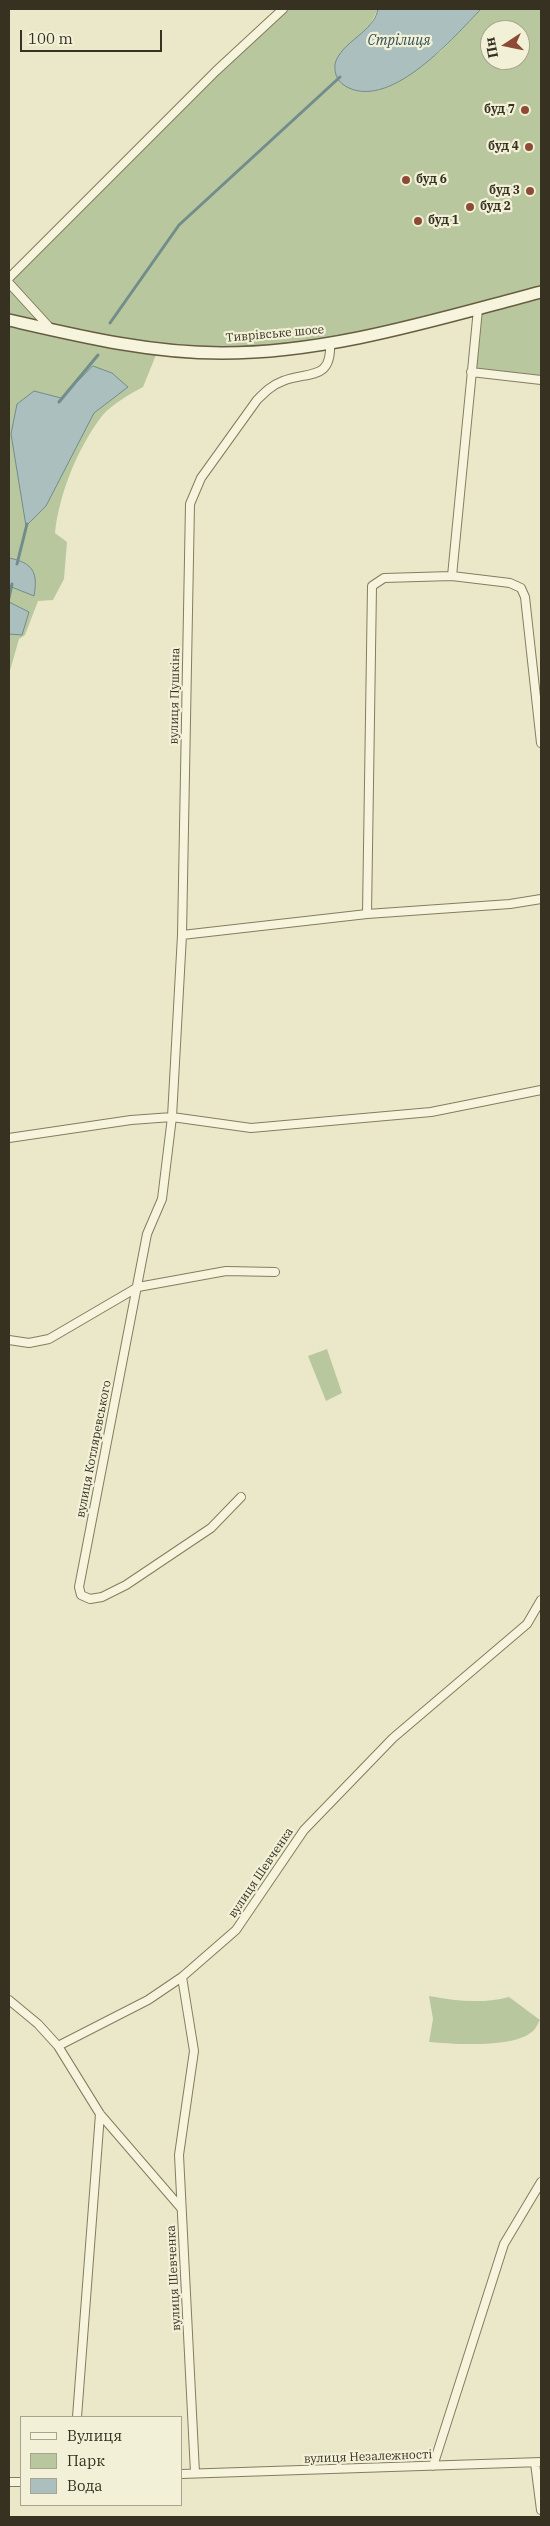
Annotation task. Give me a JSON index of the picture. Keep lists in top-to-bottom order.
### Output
{
  "streets": {
    "main road": ["Тиврівське шосе"],
    "street": [
      "вулиця Пушкіна",
      "вулиця Котляревського",
      "вулиця Шевченка",
      "вулиця Незалежності"
    ]
  },
  "crossings": [
    ["Тиврівське шосе", "вулиця Пушкіна"],
    ["вулиця Пушкіна", "вулиця Котляревського"],
    ["вулиця Шевченка", "вулиця Незалежності"]
  ],
  "water": ["Стрілиця"],
  "places": [
    "буд 7",
    "буд 4",
    "буд 6",
    "буд 3",
    "буд 2",
    "буд 1"
  ],
  "legend": ["Вулиця", "Парк", "Вода"],
  "scale_bar": "100 m",
  "north": "left"
}
